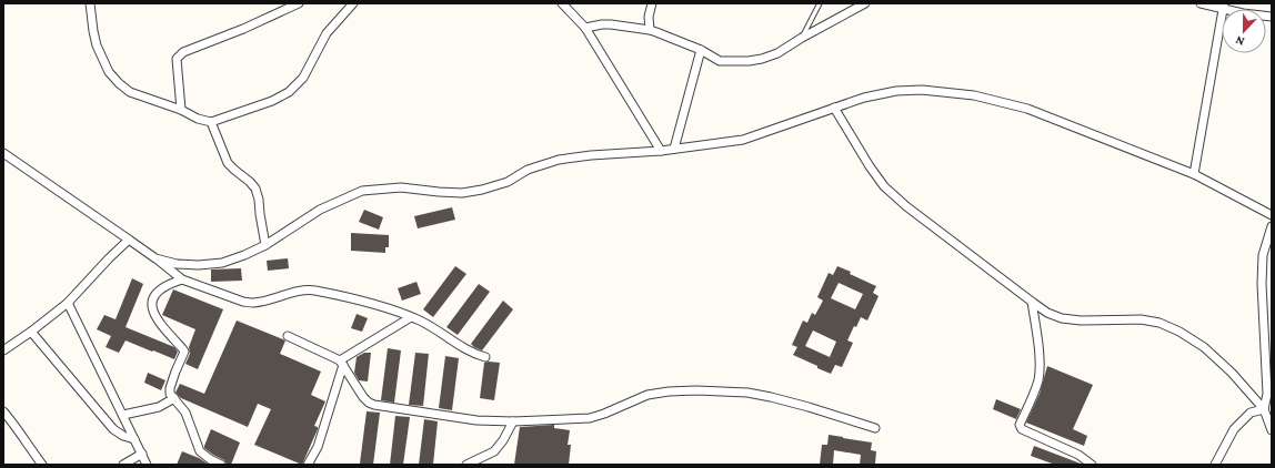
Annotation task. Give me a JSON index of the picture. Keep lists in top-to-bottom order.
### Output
{
  "north": "bottom"
}
